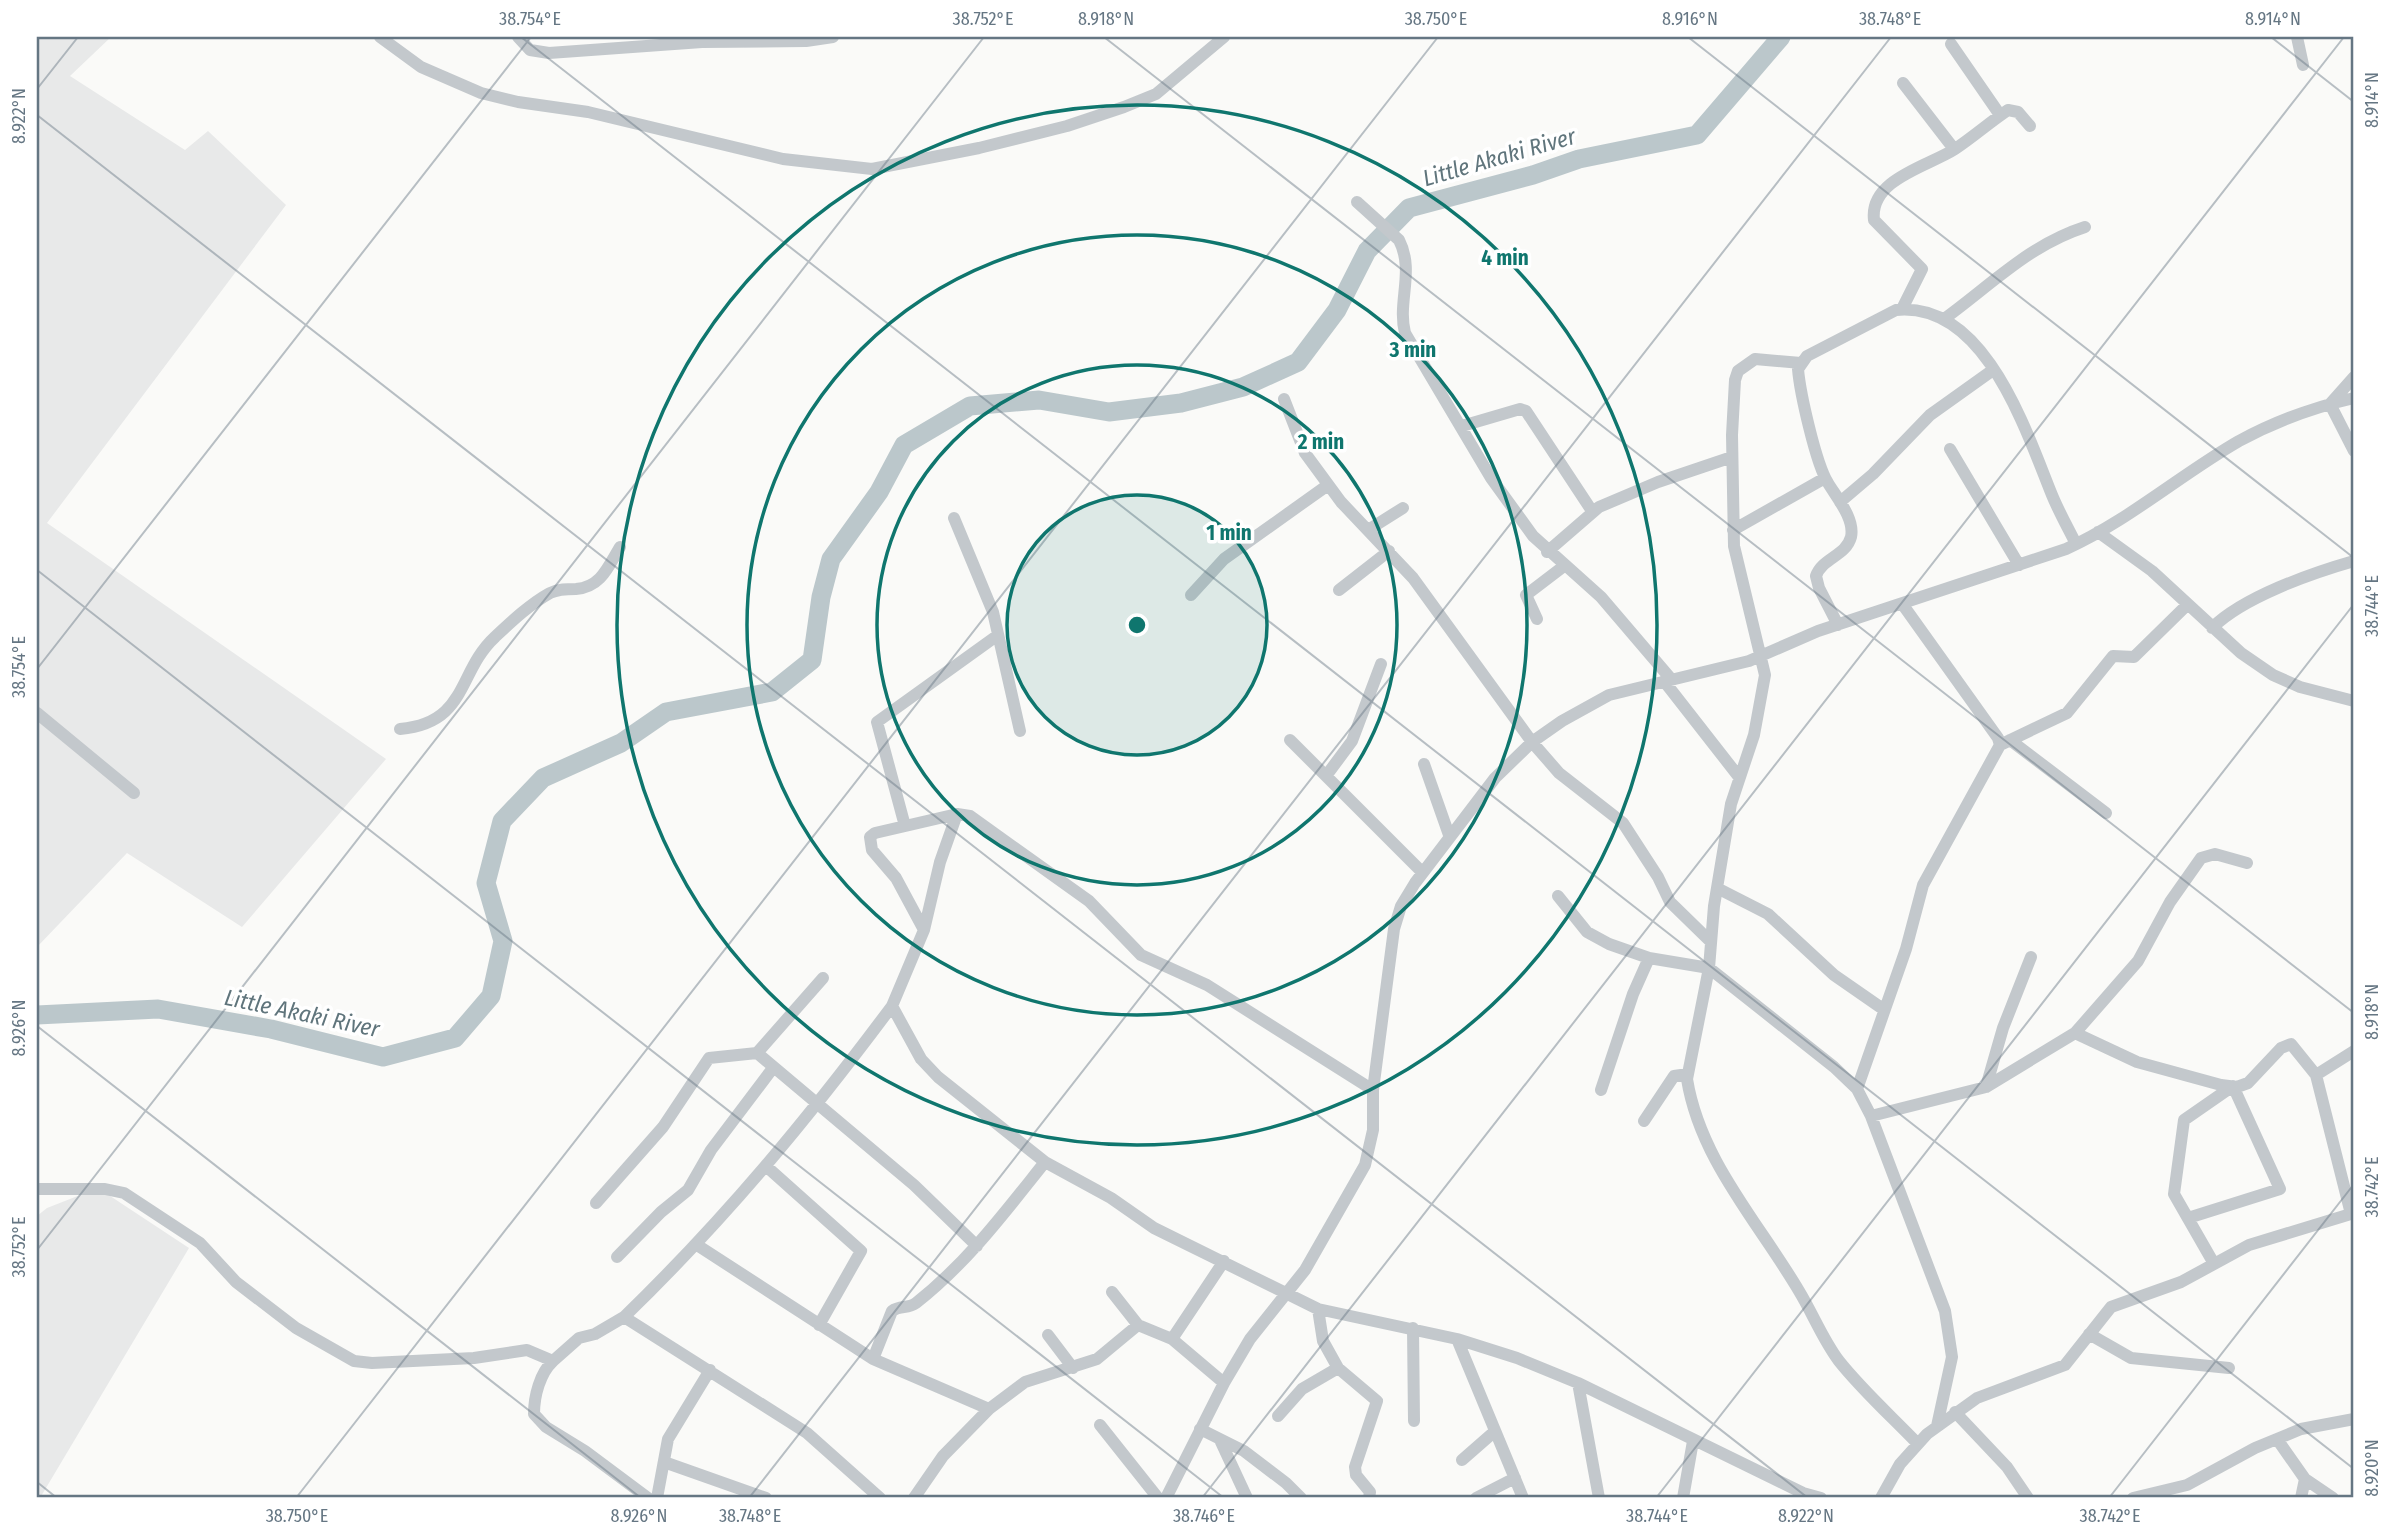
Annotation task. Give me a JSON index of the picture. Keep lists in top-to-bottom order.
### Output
{
  "water": ["Little Akaki River"],
  "coordinates": [
    "38.754°E",
    "38.752°E",
    "8.918°N",
    "38.750°E",
    "8.916°N",
    "38.748°E",
    "8.914°N",
    "8.922°N",
    "38.744°E",
    "8.926°N",
    "38.742°E",
    "8.920°N",
    "38.746°E"
  ],
  "rings": [
    "4 min",
    "3 min",
    "2 min",
    "1 min"
  ]
}
